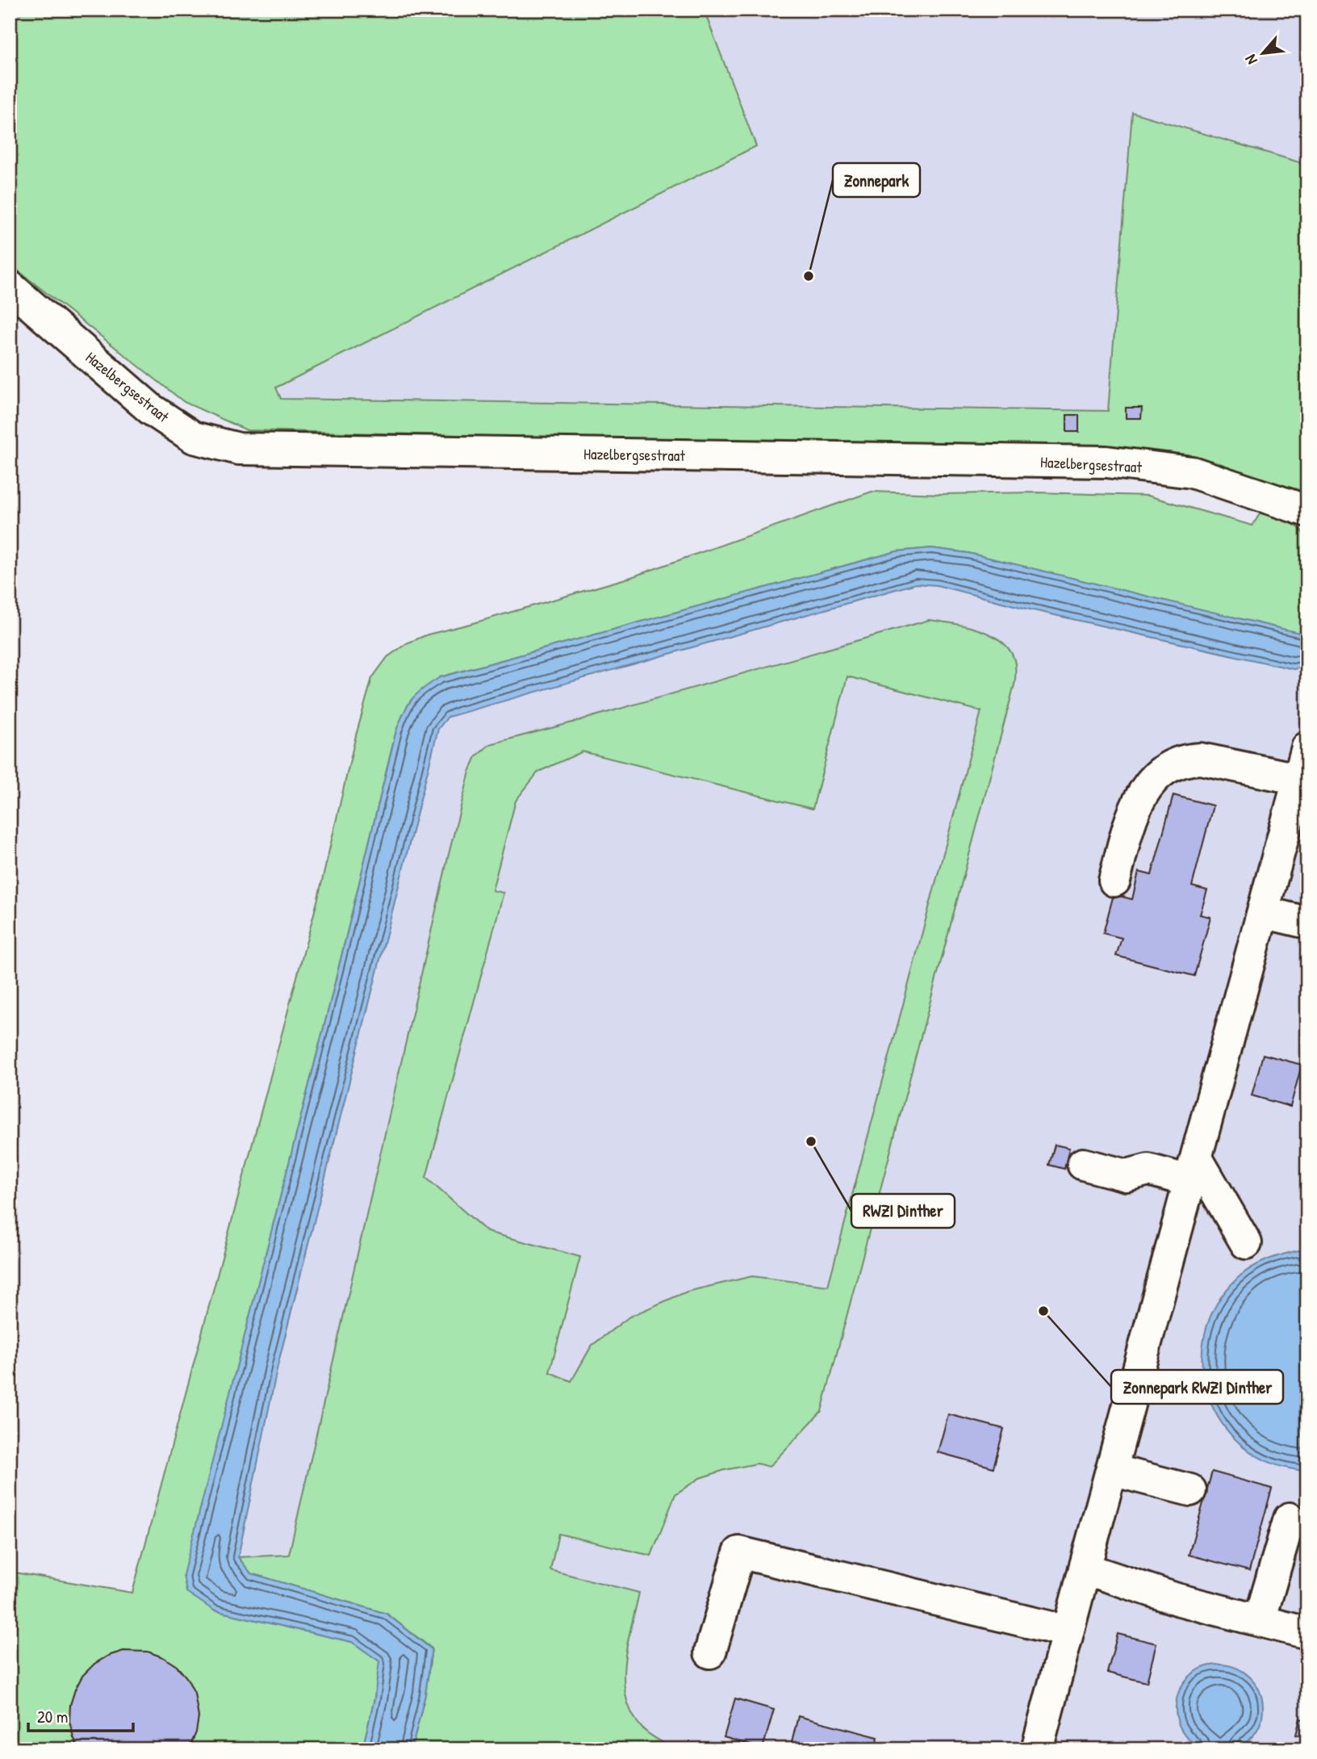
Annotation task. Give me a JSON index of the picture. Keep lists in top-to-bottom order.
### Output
{
  "streets": {
    "street": ["Hazelbergsestraat"]
  },
  "places": ["Zonnepark", "RWZI Dinther", "Zonnepark RWZI Dinther"],
  "scale_bar": "20 m",
  "north": "bottom left"
}
